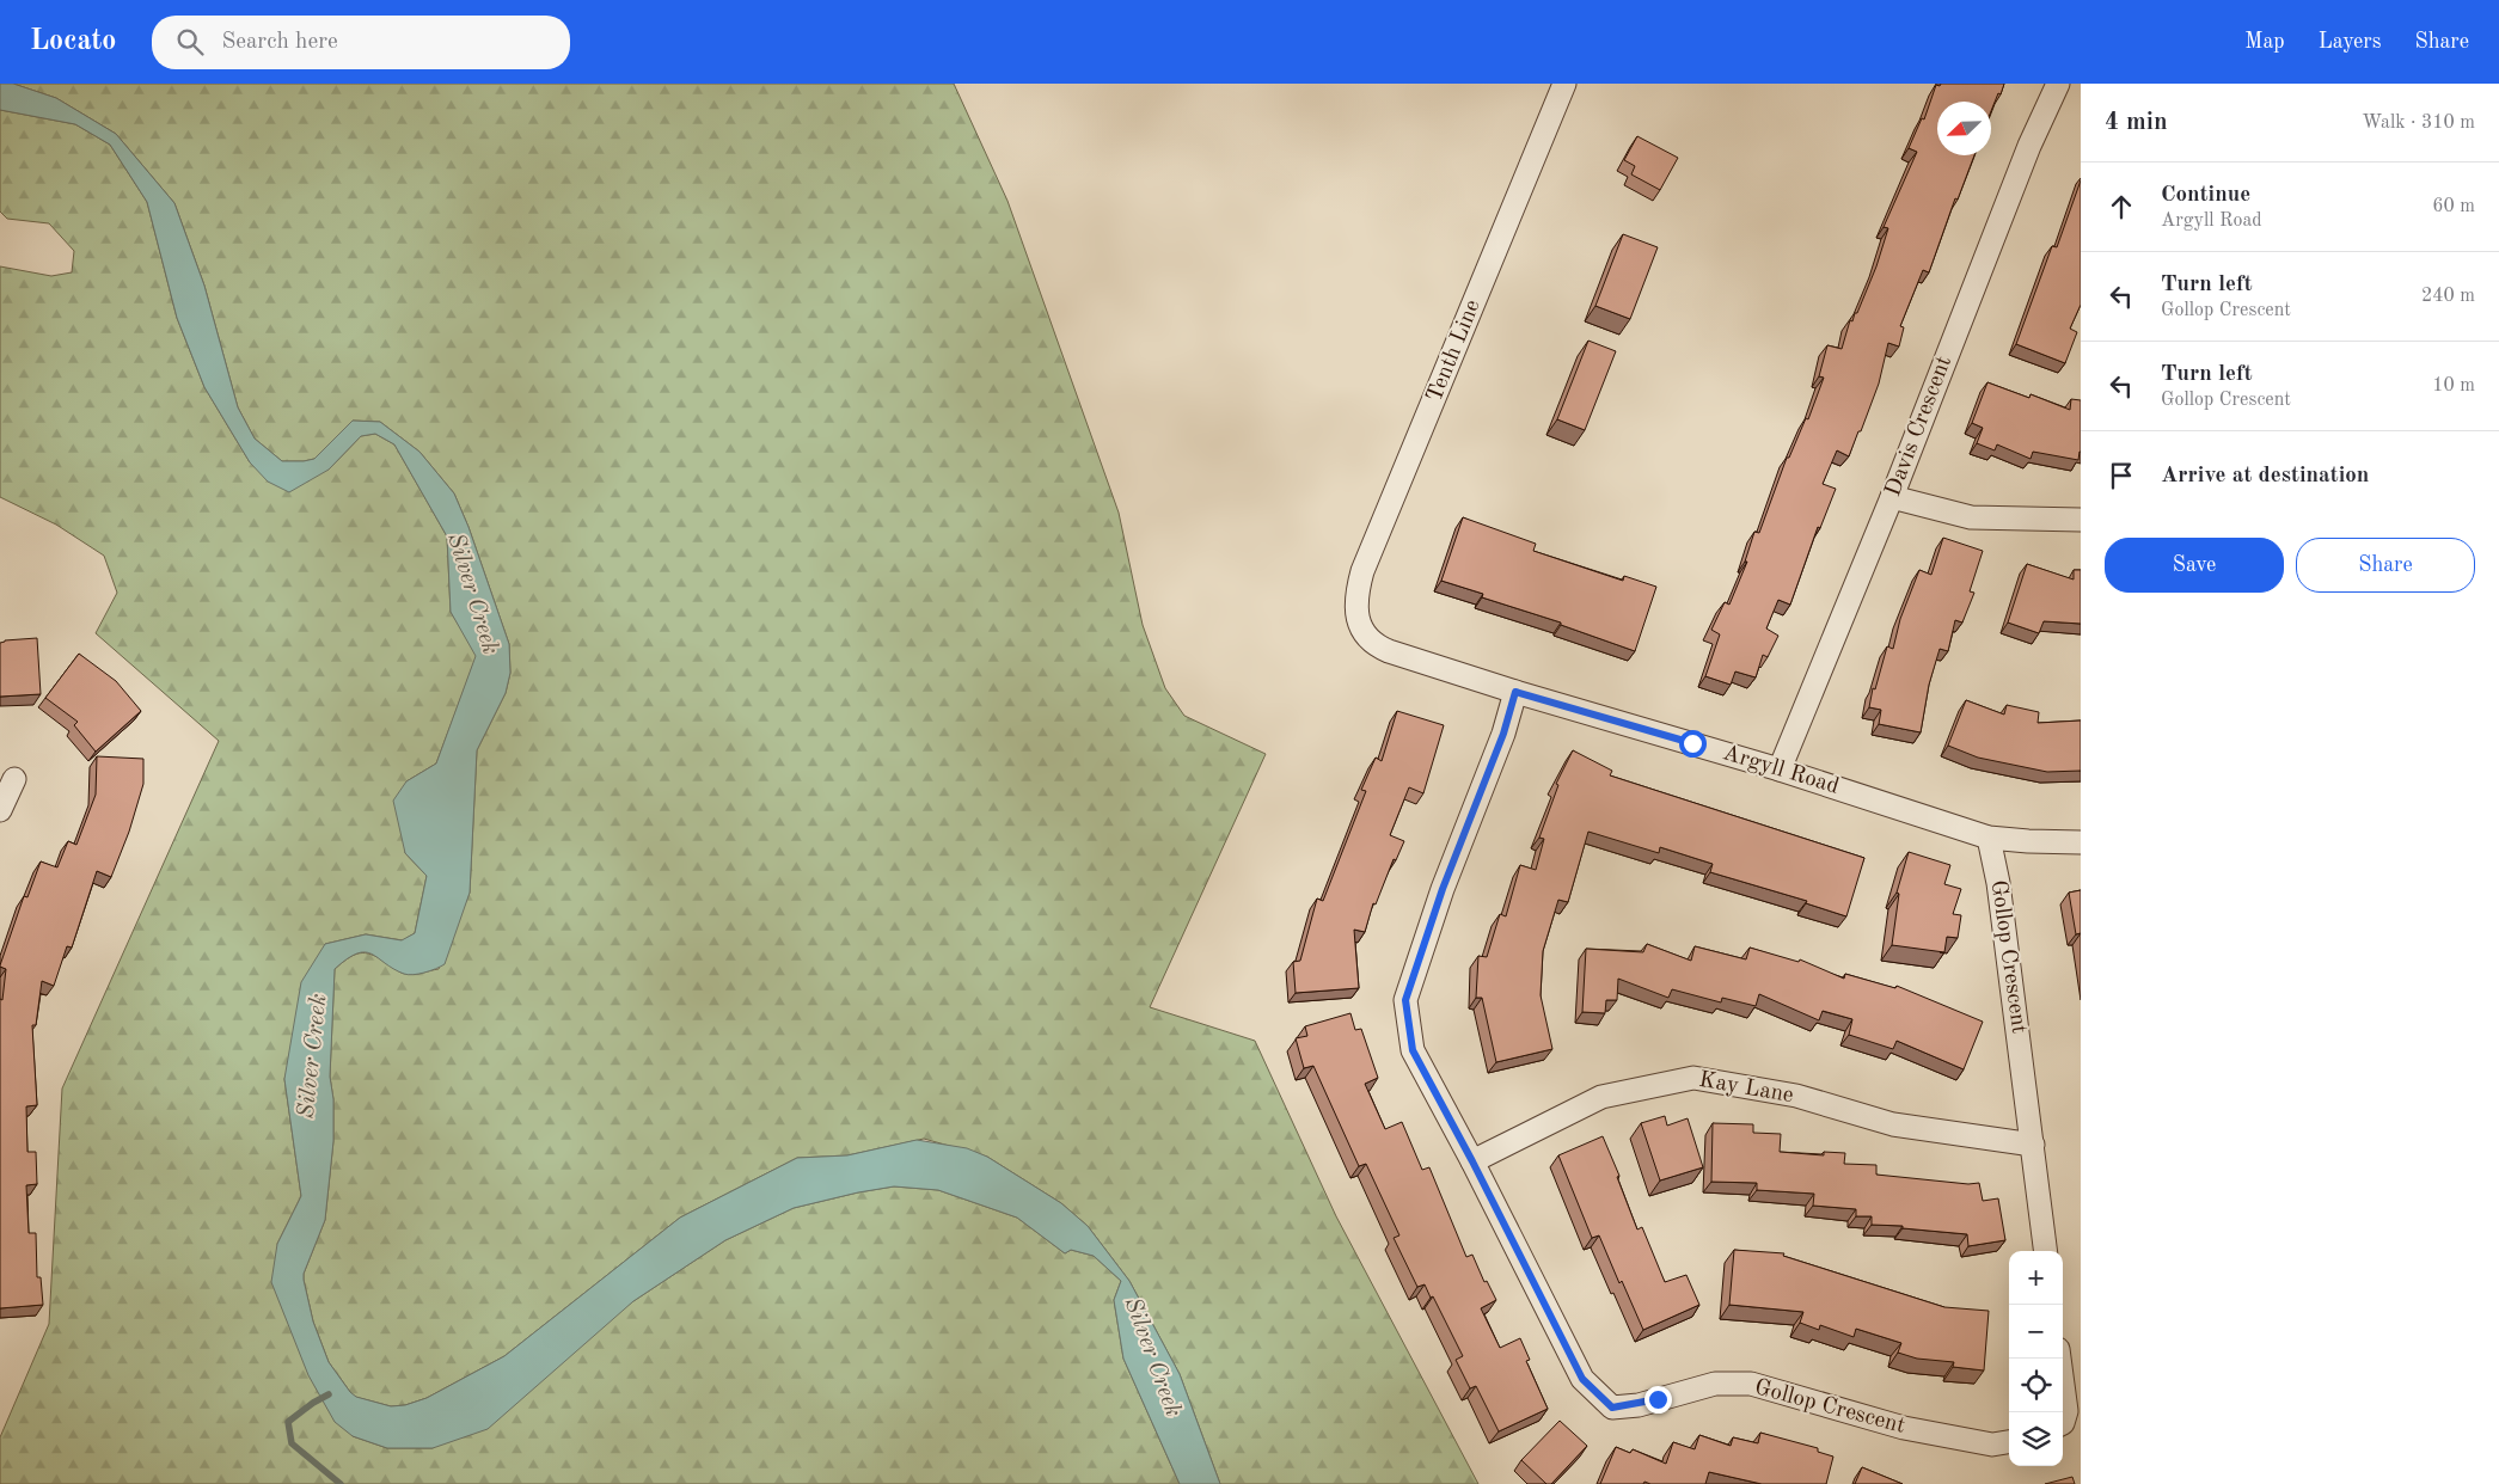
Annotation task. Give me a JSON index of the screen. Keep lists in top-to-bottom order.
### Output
{
  "streets": {
    "street": [
      "Tenth Line",
      "Davis Crescent",
      "Argyll Road",
      "Gollop Crescent",
      "Kay Lane"
    ]
  },
  "crossings": [
    ["Tenth Line", "Argyll Road"],
    ["Davis Crescent", "Argyll Road"],
    ["Argyll Road", "Gollop Crescent"],
    ["Gollop Crescent", "Kay Lane"]
  ],
  "water": ["Silver Creek"],
  "north": "bottom left",
  "page": {
    "header": "Locato",
    "search": "Search here",
    "nav": ["Map", "Layers", "Share"],
    "heading": ["4 min", "Walk · 310 m"],
    "list": [
      ["Continue", "Argyll Road", "60 m"],
      ["Turn left", "Gollop Crescent", "240 m"],
      ["Turn left", "Gollop Crescent", "10 m"],
      "Arrive at destination"
    ],
    "buttons": ["Save", "Share"],
    "map_buttons": ["+", "−"]
  }
}
